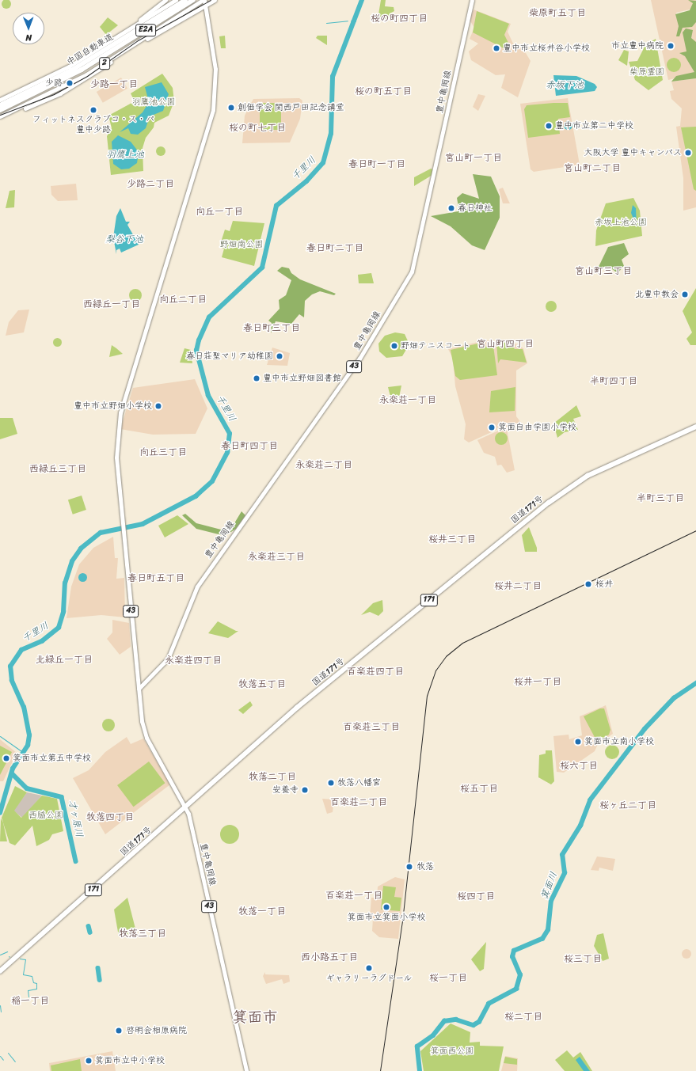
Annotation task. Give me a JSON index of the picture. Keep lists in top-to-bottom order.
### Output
{
  "streets": {
    "highway": [
      "E2A",
      "中国自動車道",
      "国道171号",
      "171"
    ],
    "main road": ["2", "豊中亀岡線", "43"]
  },
  "crossings": [
    ["2", "豊中亀岡線"],
    ["豊中亀岡線", "国道171号"]
  ],
  "districts": [
    "柴原町五丁目",
    "桜の町四丁目",
    "少路一丁目",
    "桜の町五丁目",
    "桜の町七丁目",
    "宮山町一丁目",
    "春日町一丁目",
    "宮山町二丁目",
    "少路二丁目",
    "向丘一丁目",
    "春日町二丁目",
    "宮山町三丁目",
    "向丘二丁目",
    "西緑丘一丁目",
    "春日町三丁目",
    "宮山町四丁目",
    "半町四丁目",
    "永楽荘一丁目",
    "春日町四丁目",
    "向丘三丁目",
    "永楽荘二丁目",
    "西緑丘三丁目",
    "半町三丁目",
    "桜井三丁目",
    "永楽荘三丁目",
    "春日町五丁目",
    "桜井二丁目",
    "北緑丘一丁目",
    "永楽荘四丁目",
    "百楽荘四丁目",
    "桜井一丁目",
    "牧落五丁目",
    "百楽荘三丁目",
    "桜六丁目",
    "牧落二丁目",
    "桜五丁目",
    "百楽荘二丁目",
    "桜ヶ丘二丁目",
    "牧落四丁目",
    "百楽荘一丁目",
    "桜四丁目",
    "牧落一丁目",
    "牧落三丁目",
    "西小路五丁目",
    "桜三丁目",
    "桜一丁目",
    "稲一丁目",
    "箕面市",
    "桜二丁目"
  ],
  "water": [
    "赤坂下池",
    "羽鷹上池",
    "千里川",
    "梨谷下池",
    "才ヶ原川",
    "箕面川"
  ],
  "parks": [
    "柴原霊園",
    "羽鷹池公園",
    "赤坂上池公園",
    "野畑南公園",
    "西脇公園",
    "箕面西公園"
  ],
  "places": [
    "市立豊中病院",
    "豊中市立桜井谷小学校",
    "少路",
    "創価学会 関西戸田記念講堂",
    "フィットネスクラブコ・ス・パ 豊中少路",
    "豊中市立第二中学校",
    "大阪大学 豊中キャンパス",
    "春日神社",
    "北豊中教会",
    "野畑テニスコート",
    "春日荘聖マリア幼稚園",
    "豊中市立野畑図書館",
    "豊中市立野畑小学校",
    "箕面自由学園小学校",
    "桜井",
    "箕面市立南小学校",
    "箕面市立第五中学校",
    "牧落八幡宮",
    "安養寺",
    "牧落",
    "箕面市立箕面小学校",
    "ギャラリーラグドール",
    "啓明会相原病院",
    "箕面市立中小学校"
  ],
  "north": "bottom"
}
